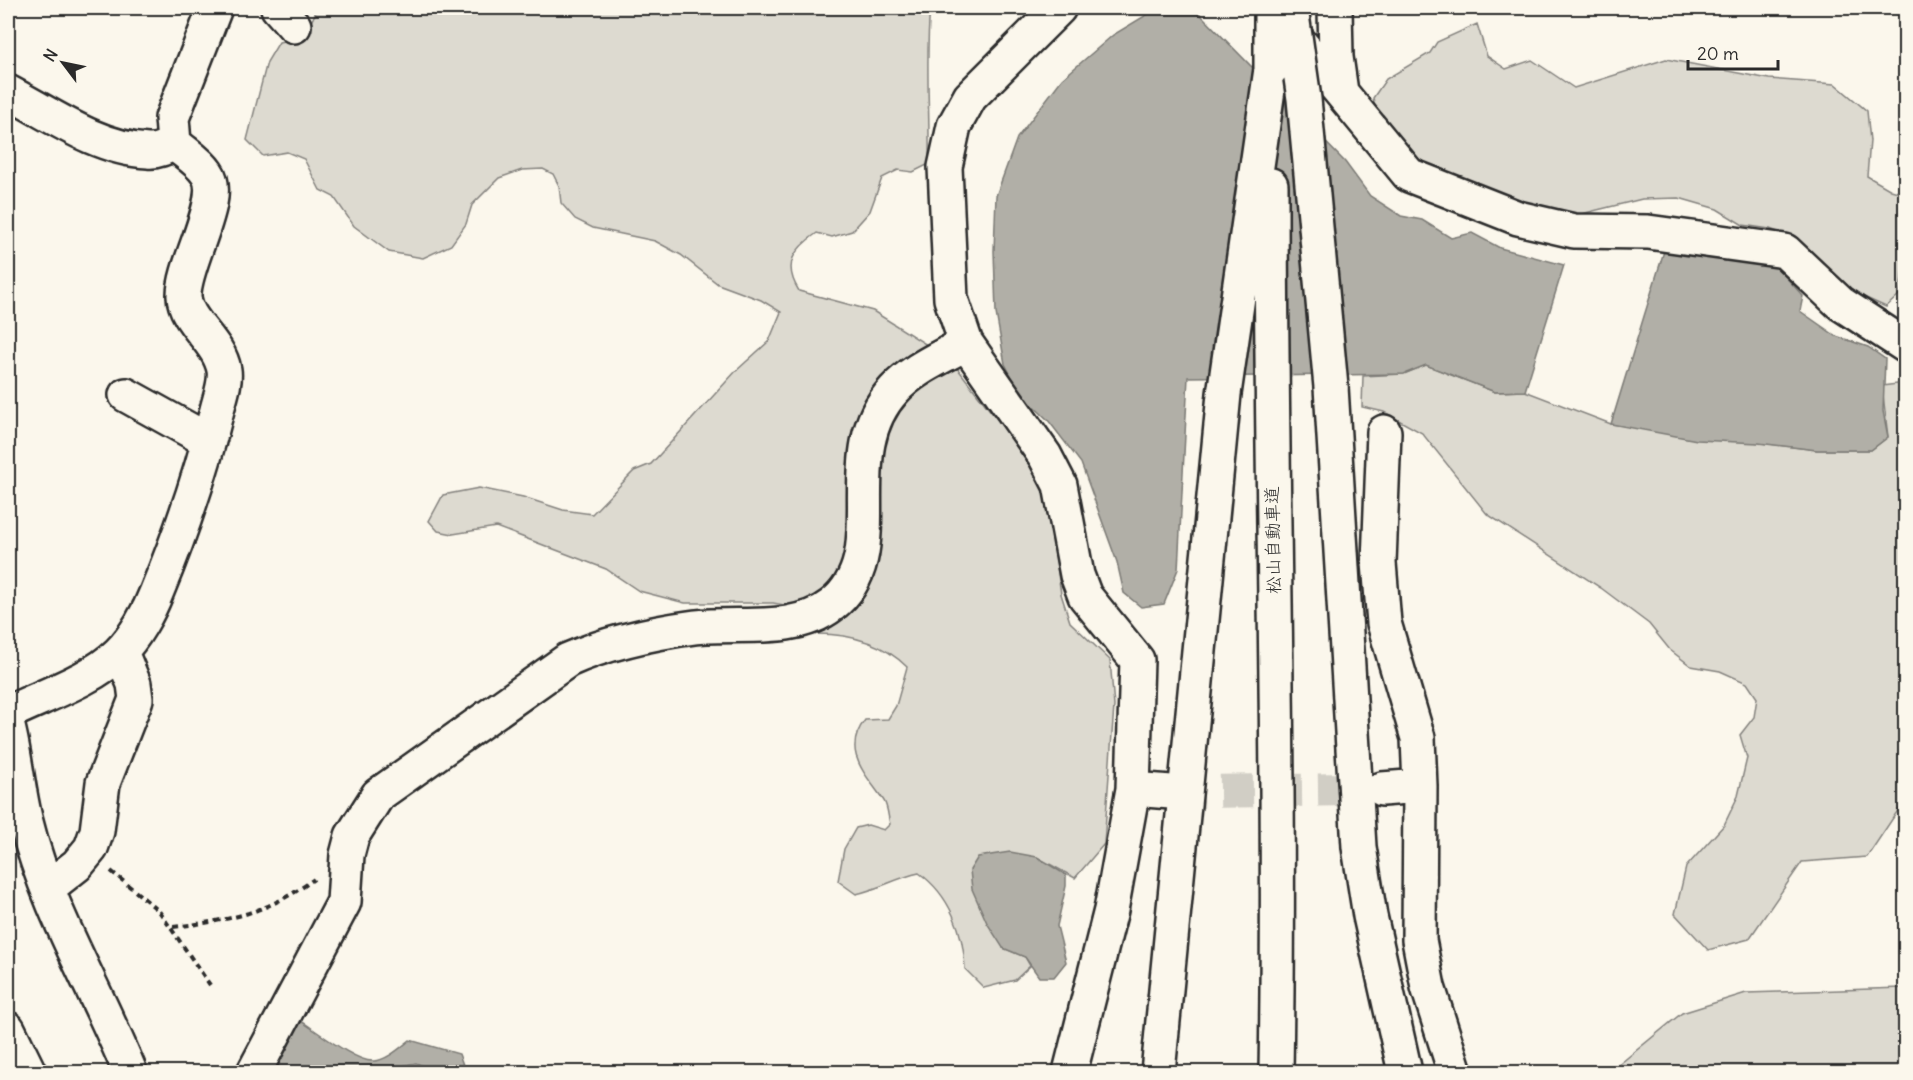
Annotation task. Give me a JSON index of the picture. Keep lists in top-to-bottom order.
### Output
{
  "streets": {
    "main road": ["松山自動車道"]
  },
  "scale_bar": "20 m",
  "north": "top left"
}
